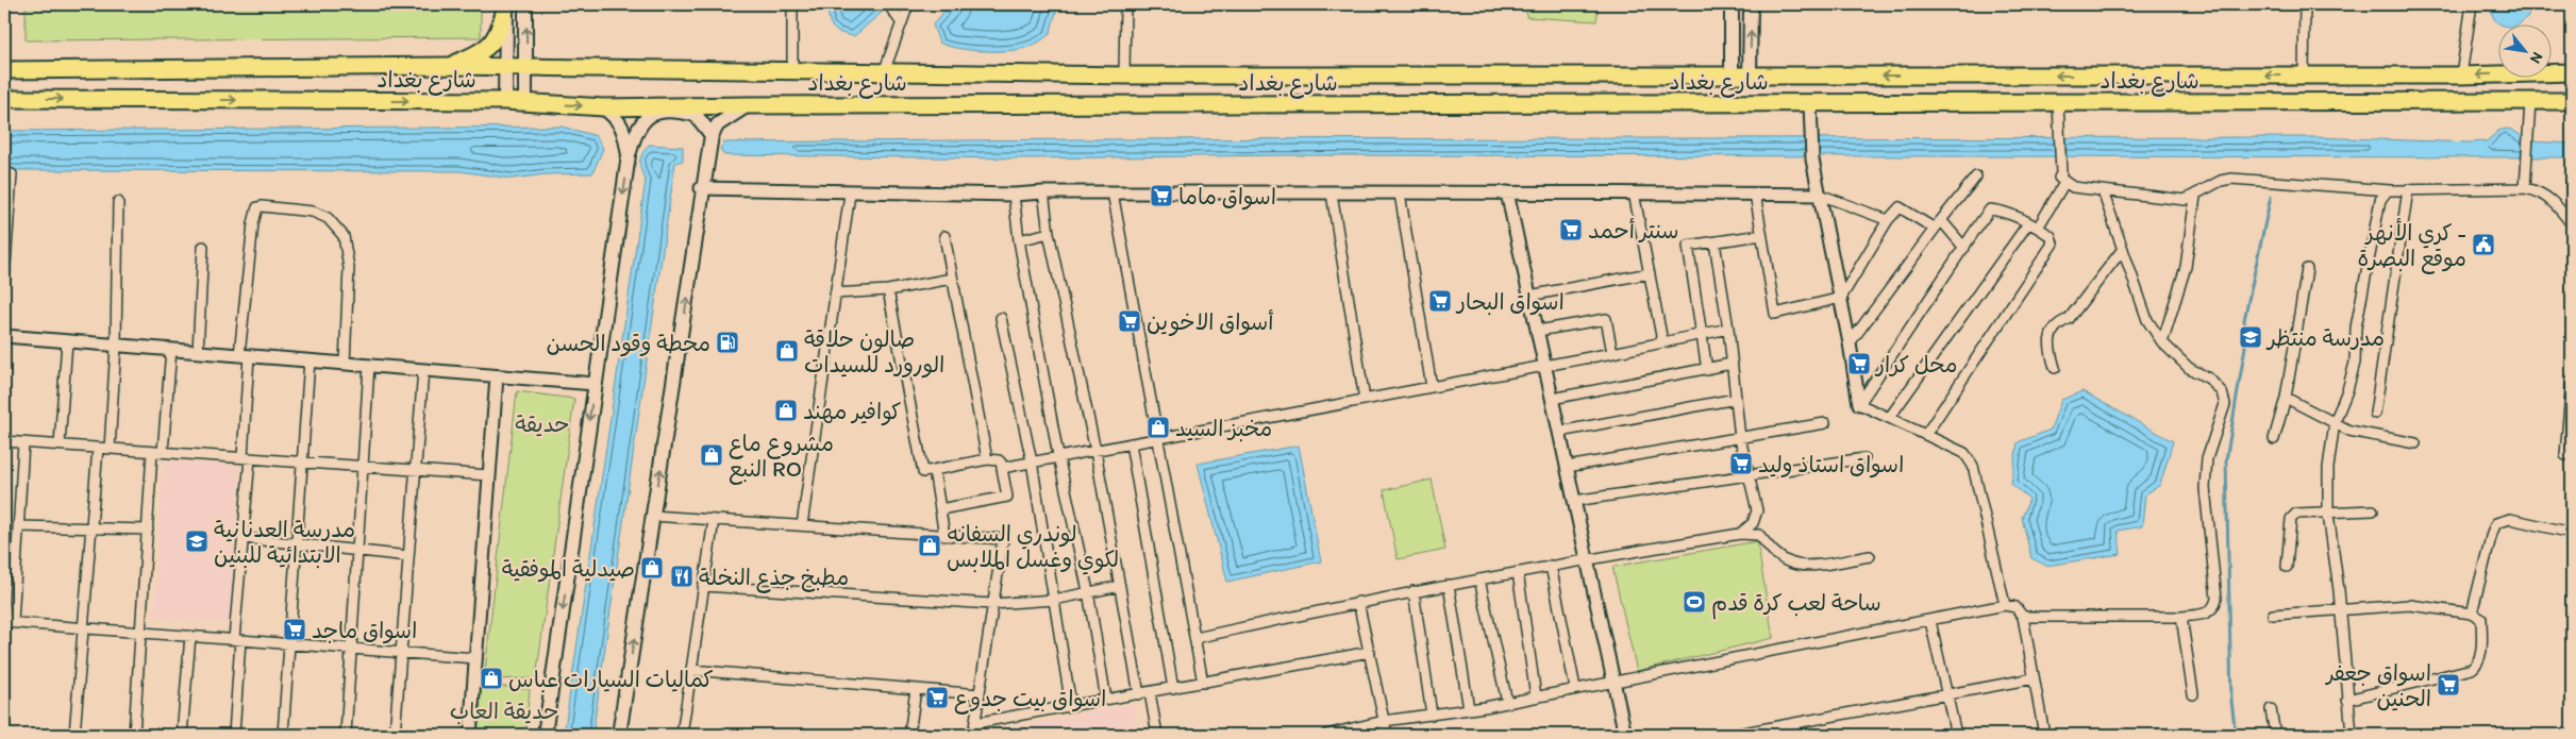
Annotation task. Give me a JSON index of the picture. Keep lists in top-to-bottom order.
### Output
{
  "streets": {
    "highway": ["شارع بغداد"]
  },
  "parks": ["حديقة", "حديقة العاب"],
  "places": {
    "supermarket": [
      "اسواق ماما",
      "سنتر أحمد",
      "اسواق البحار",
      "أسواق الاخوين",
      "محل كرار",
      "اسواق استاذ وليد",
      "اسواق ماجد",
      "اسواق جعفر الحنين",
      "اسواق بيت جدوع"
    ],
    "public building": ["كري الأنهر - موقع البصرة"],
    "school or university": ["مدرسة منتظر", "مدرسة العدنانية الابتدائية للبنين"],
    "fuel station": ["محطة وقود الحسن"],
    "shop": [
      "صالون حلاقة الورورد للسيدات",
      "كوافير مهند",
      "مخبز السيد",
      "مشروع ماع النبع RO",
      "لوندري السفانه لكوي وغسل الملابس",
      "صيدلية الموفقية",
      "كماليات السيارات عباس"
    ],
    "restaurant": ["مطبخ جذع النخلة"],
    "sports": ["ساحة لعب كرة قدم"]
  },
  "north": "bottom right"
}
